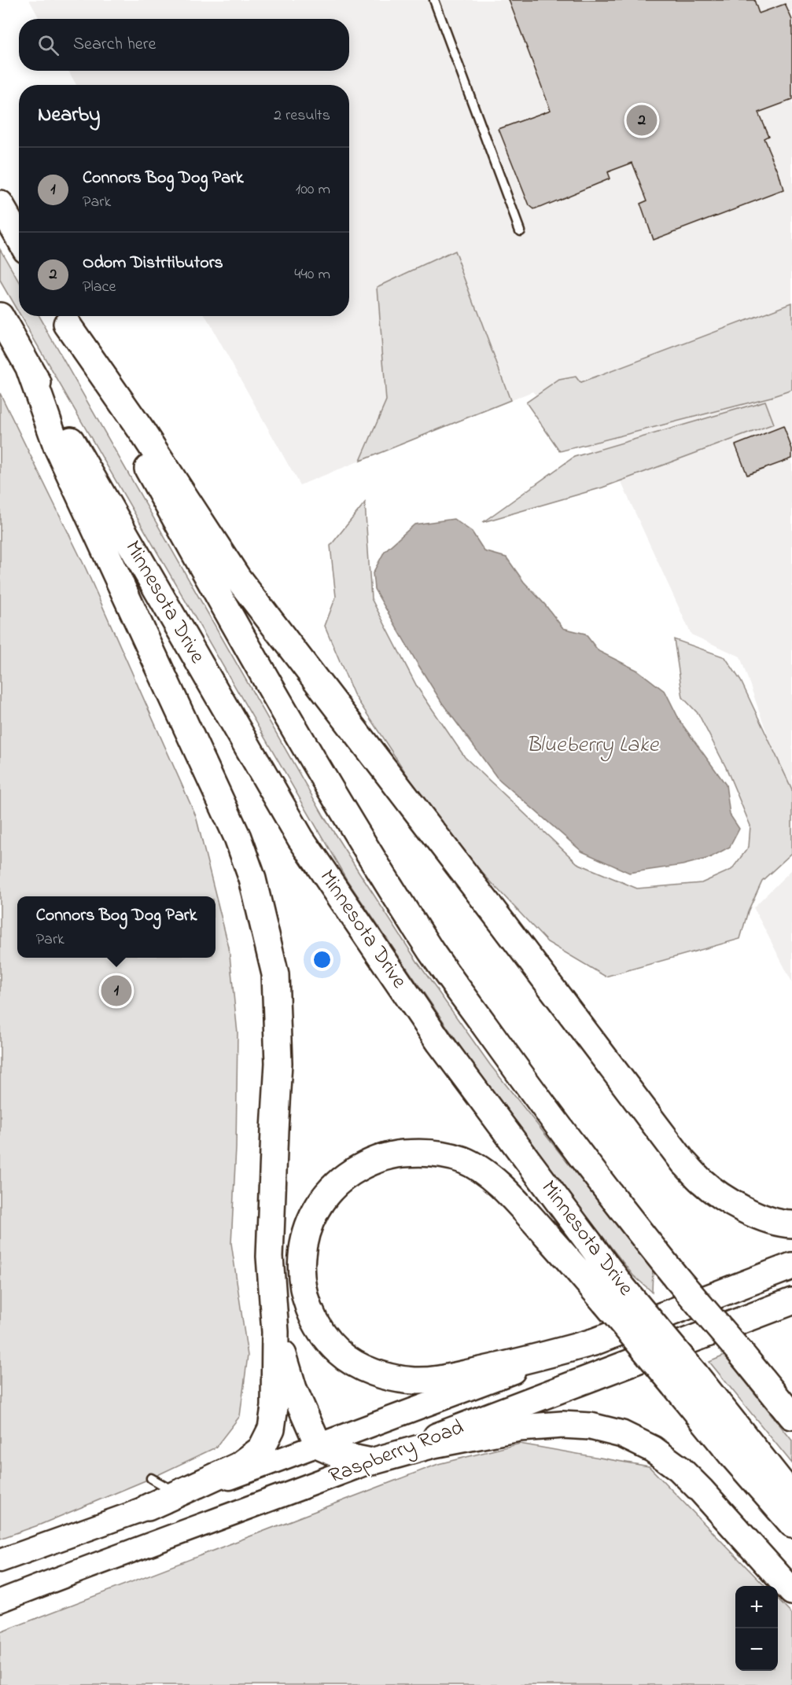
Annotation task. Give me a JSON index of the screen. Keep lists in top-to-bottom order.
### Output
{
  "streets": {
    "main road": ["Minnesota Drive", "Raspberry Road"]
  },
  "water": ["Blueberry Lake"],
  "page": {
    "search": "Search here",
    "heading": ["Nearby", "2 results"],
    "pins": ["2", "1"],
    "list": [
      {
        "mark": "1",
        "name": "Connors Bog Dog Park",
        "note": "Park",
        "value": "100 m"
      },
      {
        "mark": "2",
        "name": "Odom Distrtibutors",
        "note": "Place",
        "value": "440 m"
      }
    ],
    "popup": ["Connors Bog Dog Park", "Park"],
    "map_buttons": ["+", "−"]
  }
}
